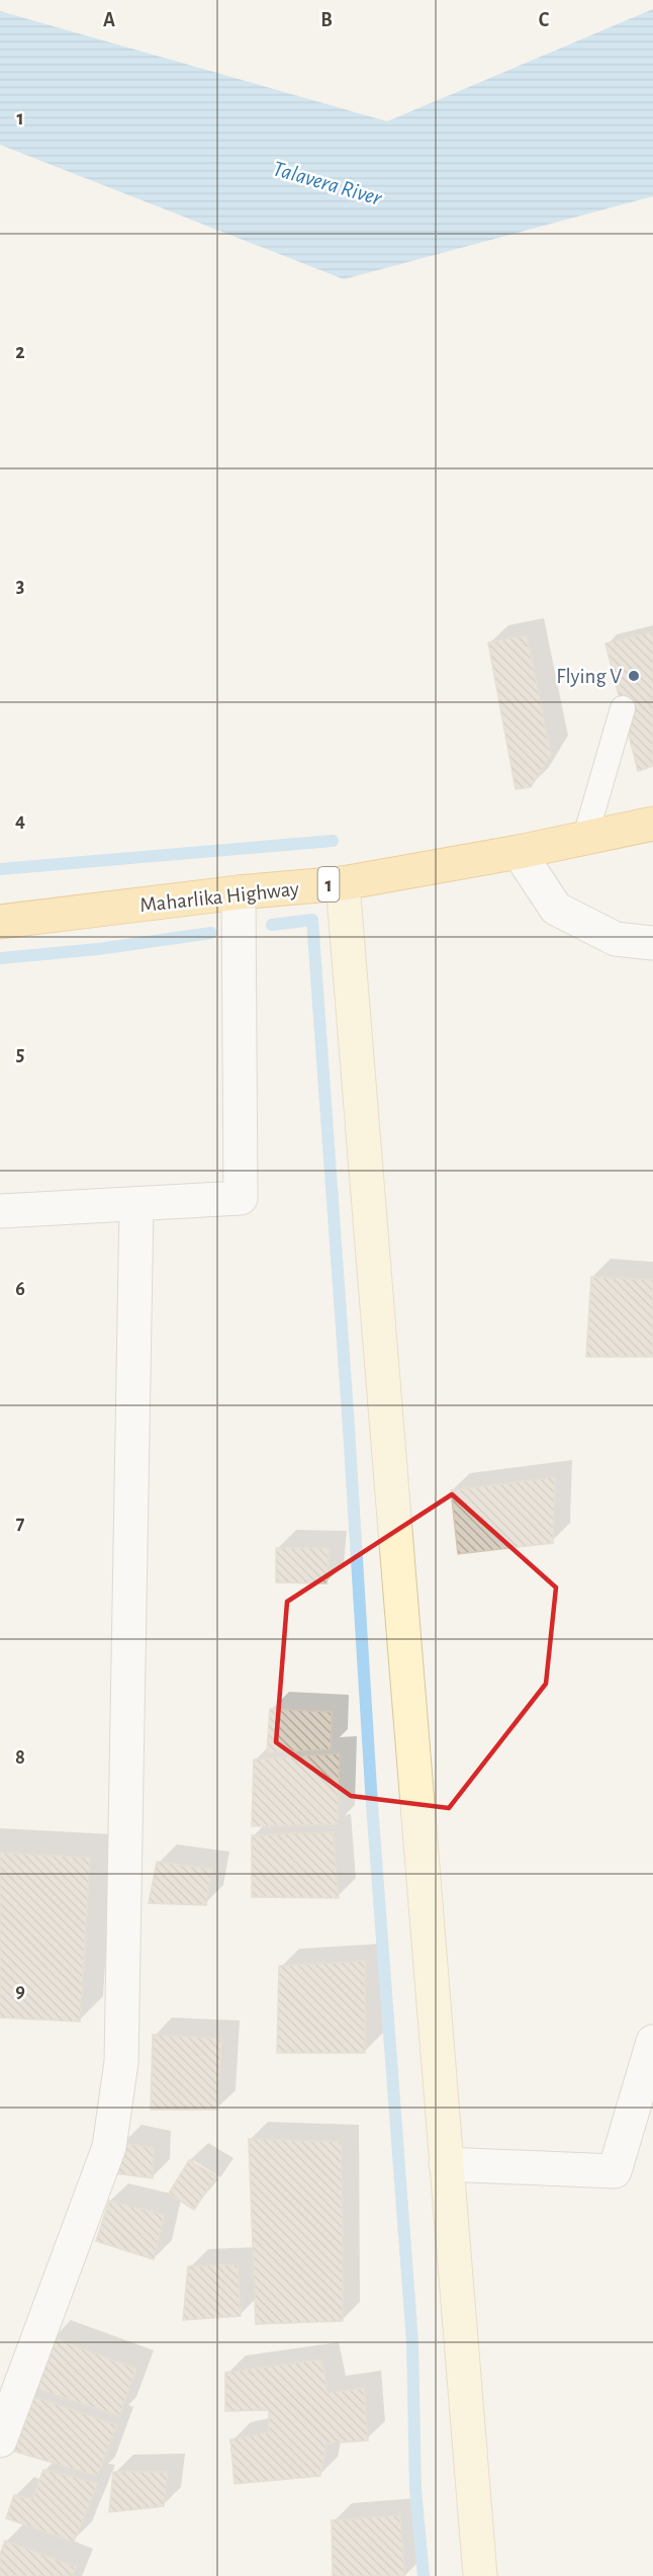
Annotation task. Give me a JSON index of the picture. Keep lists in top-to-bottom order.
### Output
{
  "streets": {
    "highway": ["1", "Maharlika Highway"]
  },
  "water": ["Talavera River"],
  "places": ["Flying V"],
  "grid": {
    "columns": ["A", "B", "C"],
    "rows": [
      "1",
      "2",
      "3",
      "4",
      "5",
      "6",
      "7",
      "8",
      "9"
    ]
  }
}
